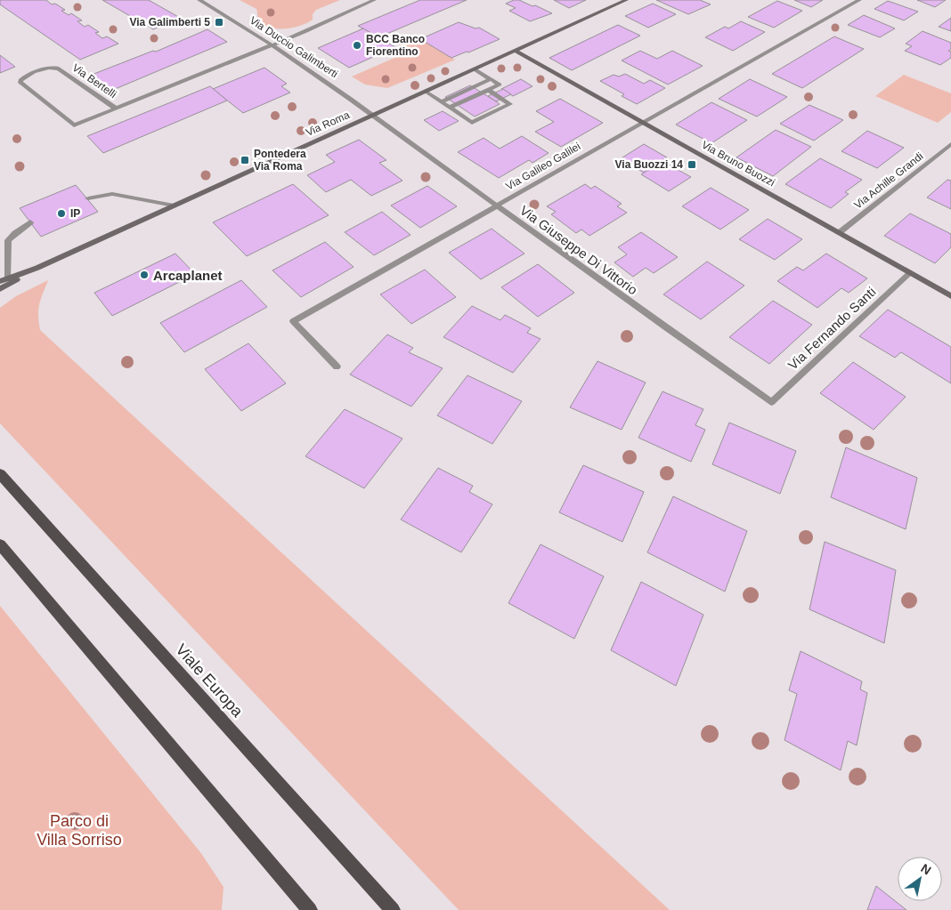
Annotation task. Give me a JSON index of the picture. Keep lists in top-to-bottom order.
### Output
{
  "streets": {
    "main road": ["Viale Europa"],
    "street": [
      "Via Duccio Galimberti",
      "Via Bertelli",
      "Via Roma",
      "Via Bruno Buozzi",
      "Via Galileo Galilei",
      "Via Achille Grandi",
      "Via Giuseppe Di Vittorio",
      "Via Fernando Santi"
    ]
  },
  "crossings": [
    ["Via Duccio Galimberti", "Via Bertelli"],
    ["Via Duccio Galimberti", "Via Roma"],
    ["Via Duccio Galimberti", "Via Giuseppe Di Vittorio"],
    ["Via Roma", "Via Bruno Buozzi"],
    ["Via Roma", "Via Giuseppe Di Vittorio"],
    ["Via Bruno Buozzi", "Via Galileo Galilei"],
    ["Via Bruno Buozzi", "Via Achille Grandi"],
    ["Via Bruno Buozzi", "Via Fernando Santi"],
    ["Via Galileo Galilei", "Via Giuseppe Di Vittorio"],
    ["Via Giuseppe Di Vittorio", "Via Fernando Santi"]
  ],
  "parks": ["Parco di Villa Sorriso"],
  "places": {
    "transit": ["Via Galimberti 5", "Pontedera Via Roma", "Via Buozzi 14"],
    "other": ["BCC Banco Fiorentino", "IP", "Arcaplanet"]
  },
  "north": "top right"
}
